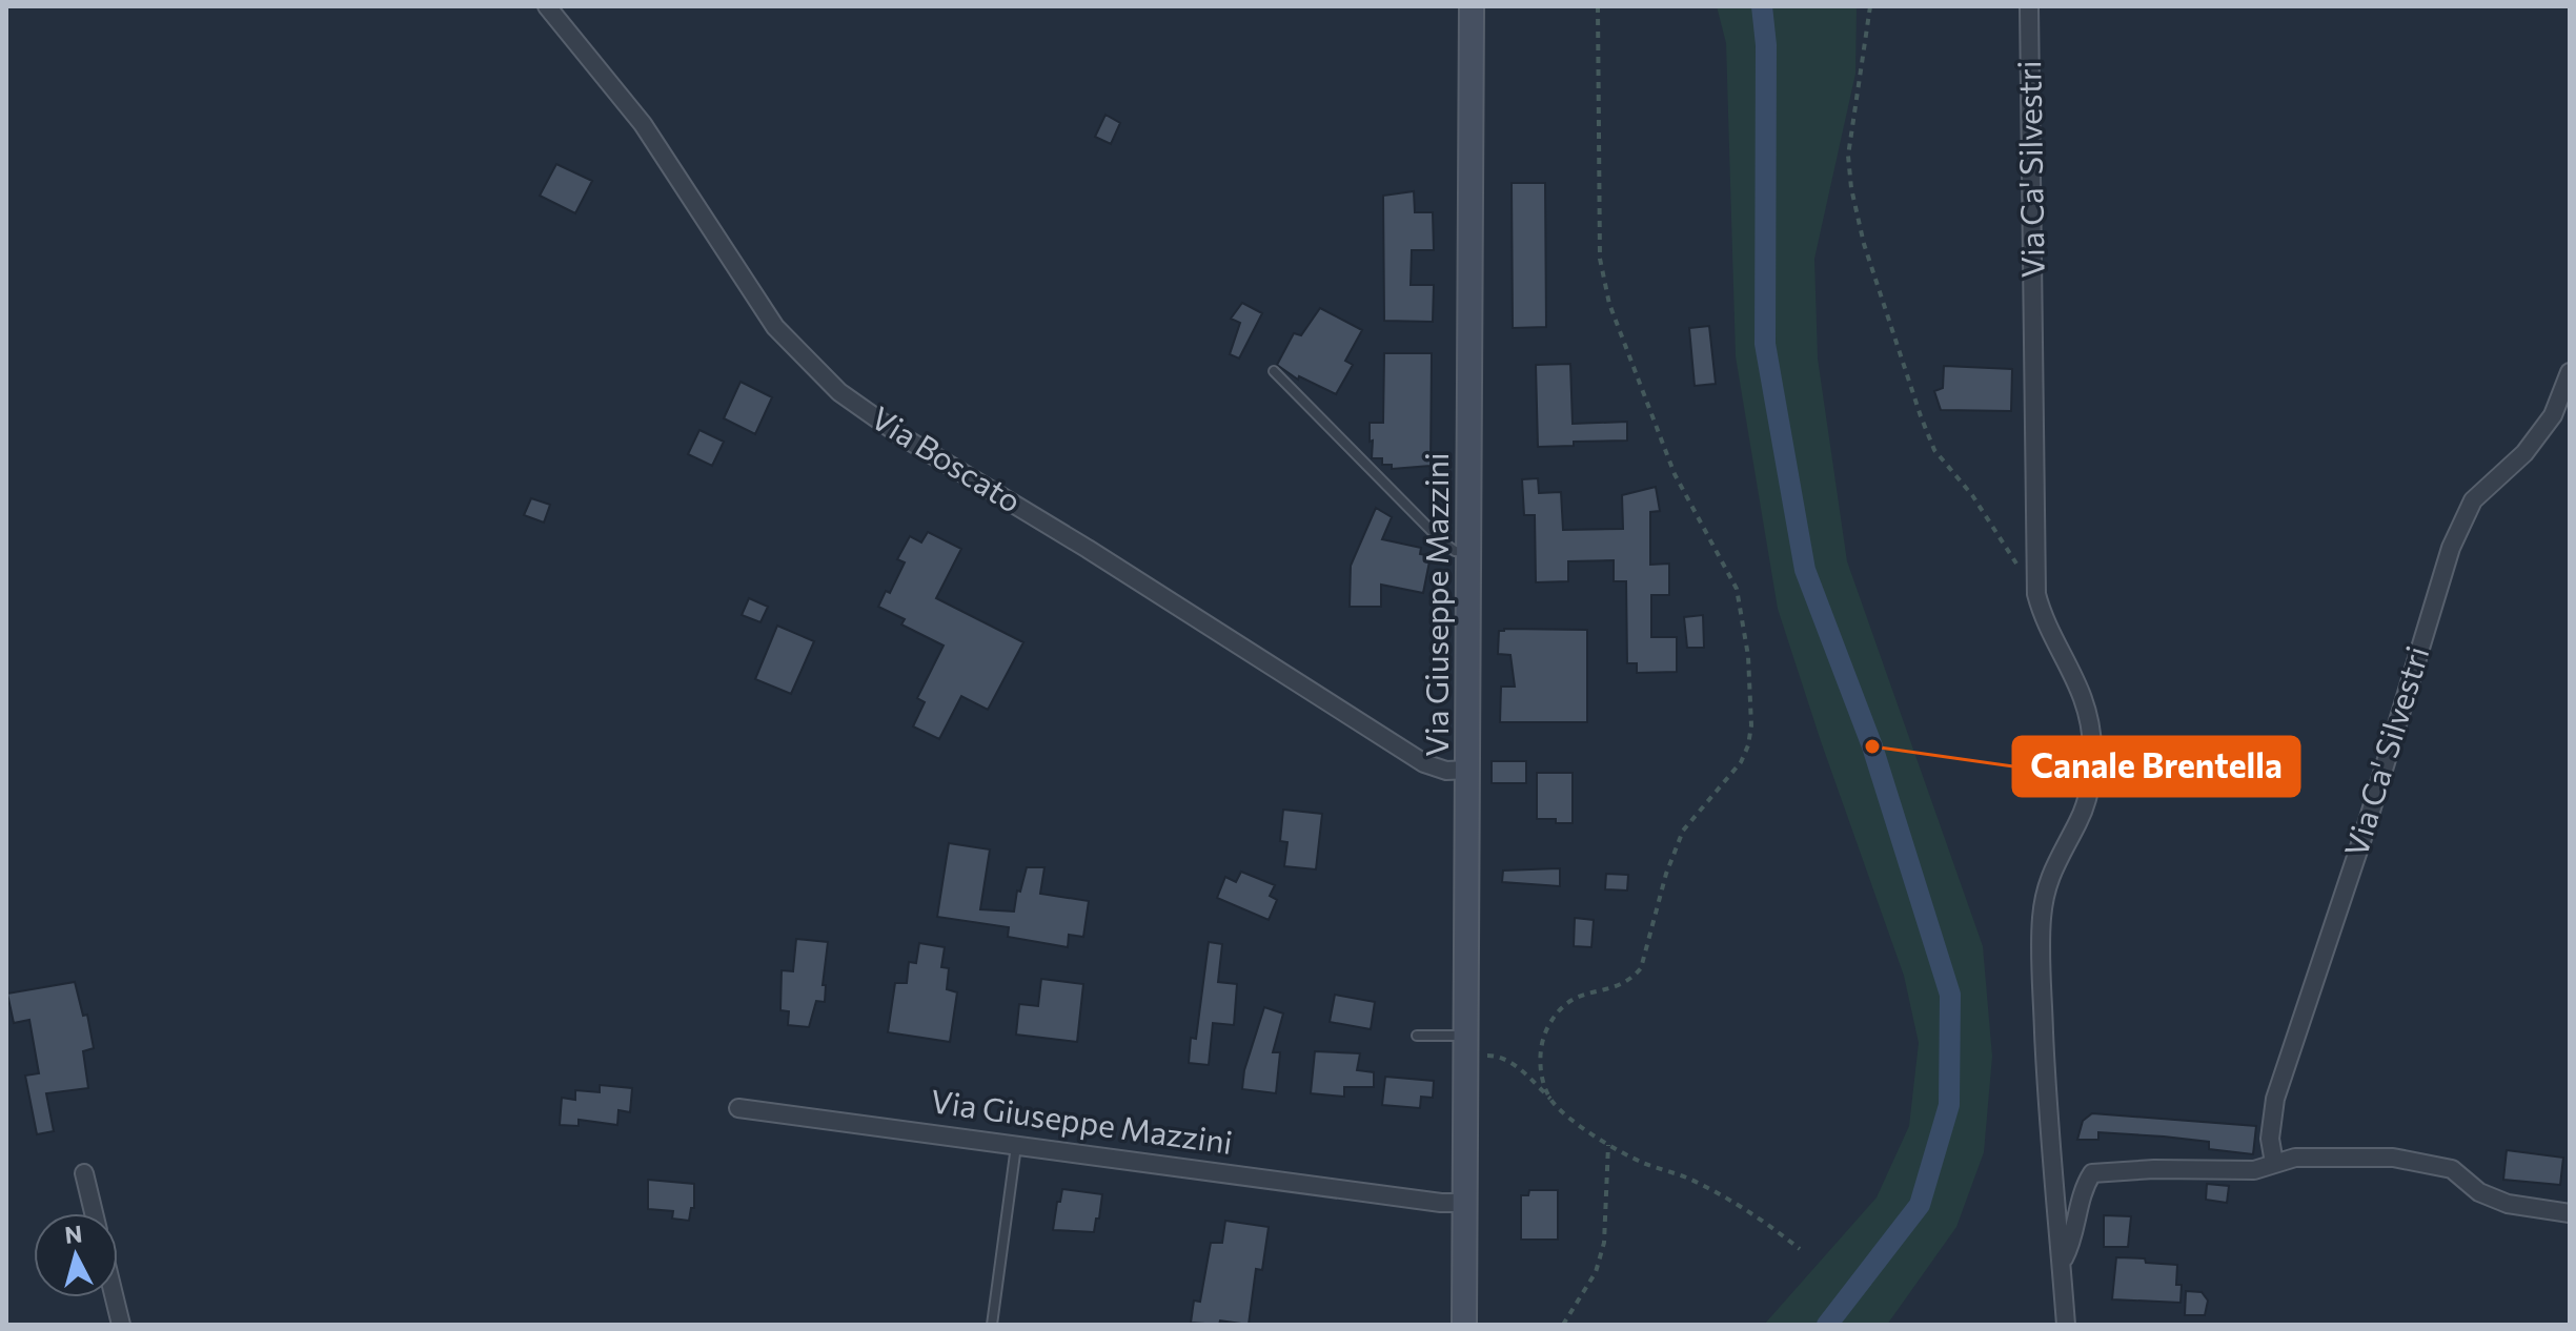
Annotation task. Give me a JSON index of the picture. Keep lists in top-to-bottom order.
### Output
{
  "streets": {
    "main road": ["Via Giuseppe Mazzini"],
    "street": ["Via Ca' Silvestri", "Via Boscato"]
  },
  "crossings": [
    ["Via Boscato", "Via Giuseppe Mazzini"]
  ],
  "places": ["Canale Brentella"],
  "north": "top"
}
